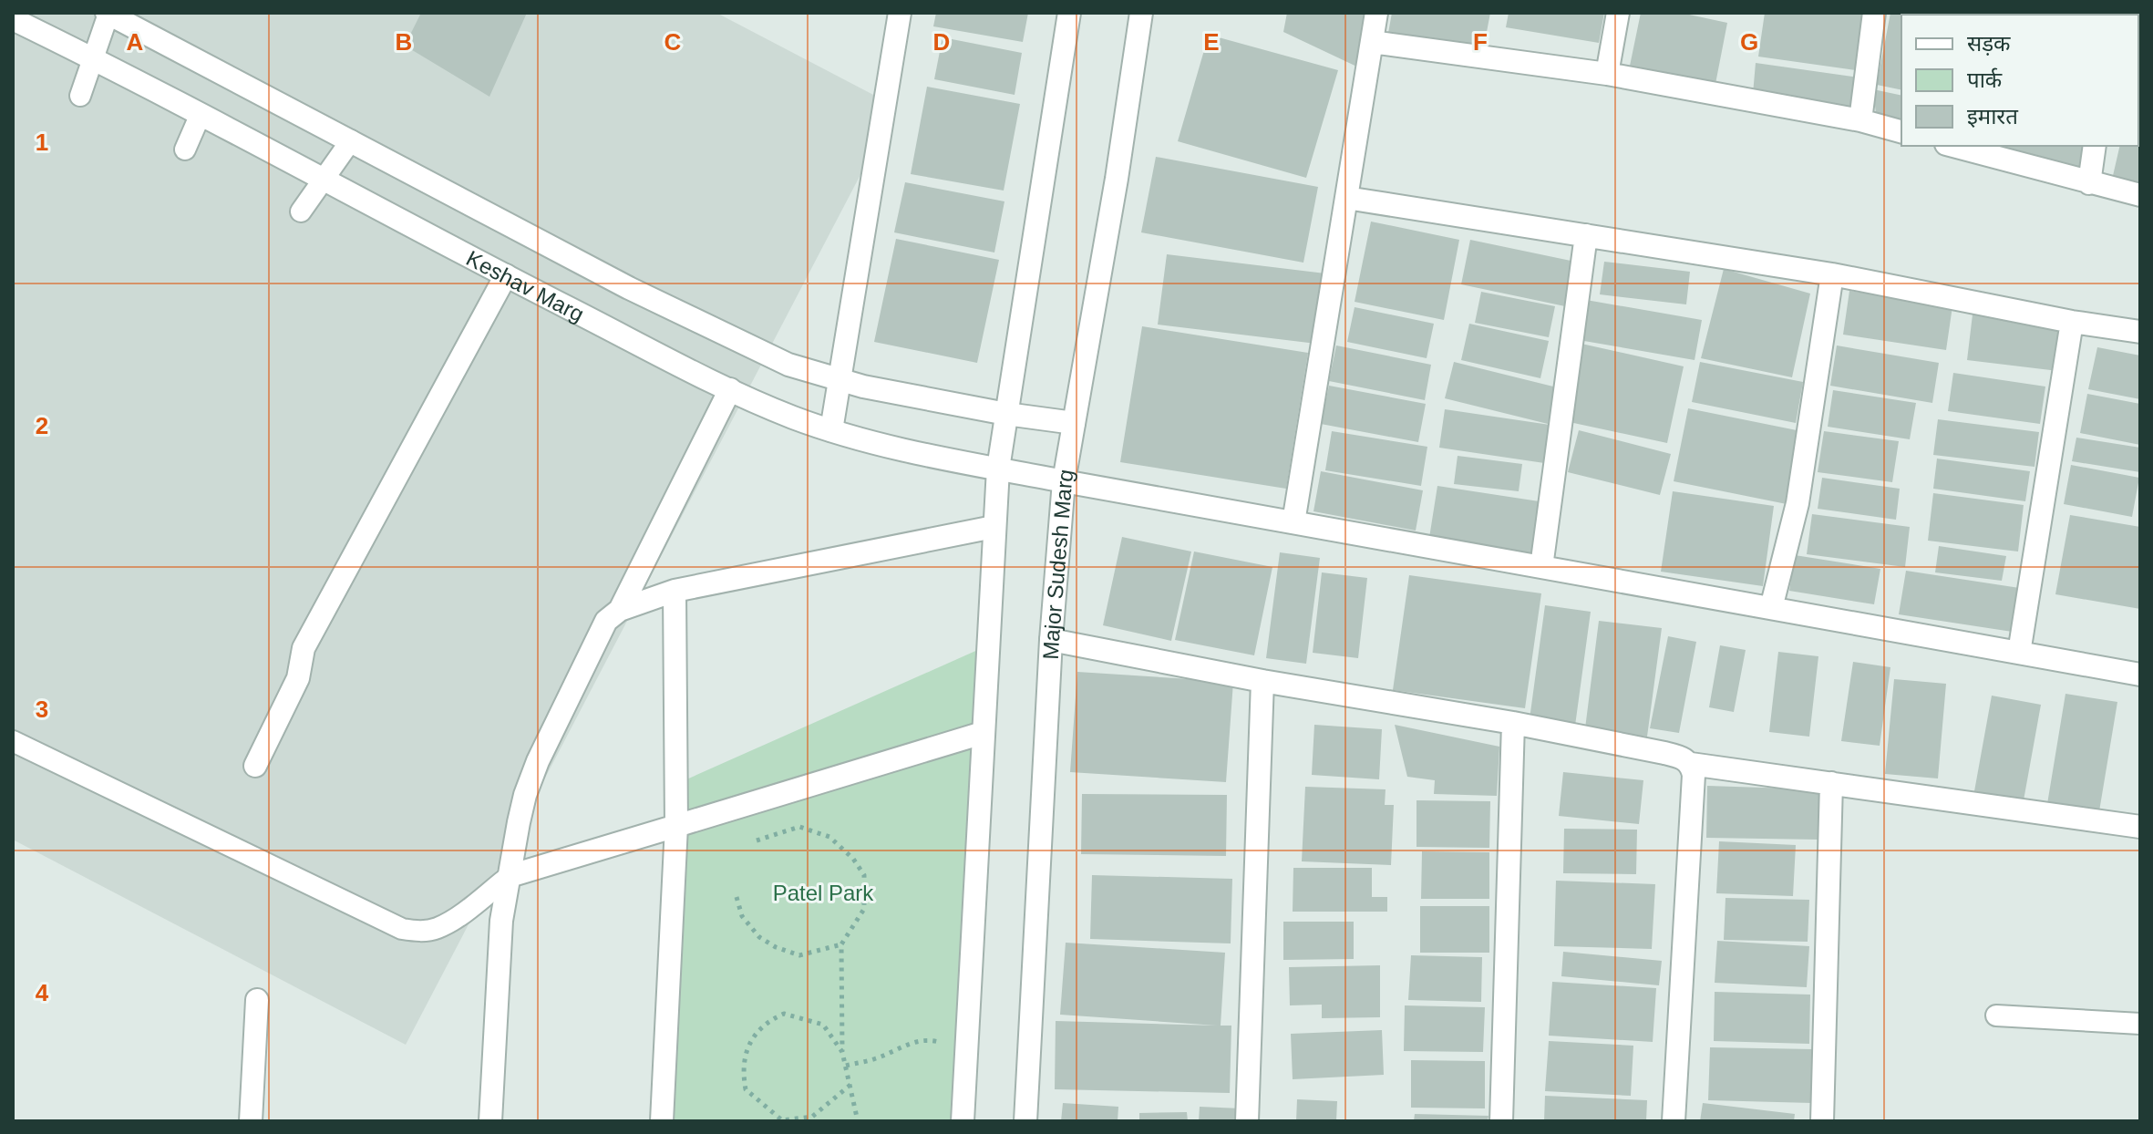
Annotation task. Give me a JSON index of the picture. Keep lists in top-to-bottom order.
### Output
{
  "streets": {
    "street": ["Keshav Marg", "Major Sudesh Marg"]
  },
  "crossings": [
    ["Keshav Marg", "Major Sudesh Marg"]
  ],
  "parks": ["Patel Park"],
  "legend": ["सड़क", "पार्क", "इमारत"],
  "grid": {
    "columns": [
      "A",
      "B",
      "C",
      "D",
      "E",
      "F",
      "G"
    ],
    "rows": [
      "1",
      "2",
      "3",
      "4"
    ]
  }
}
